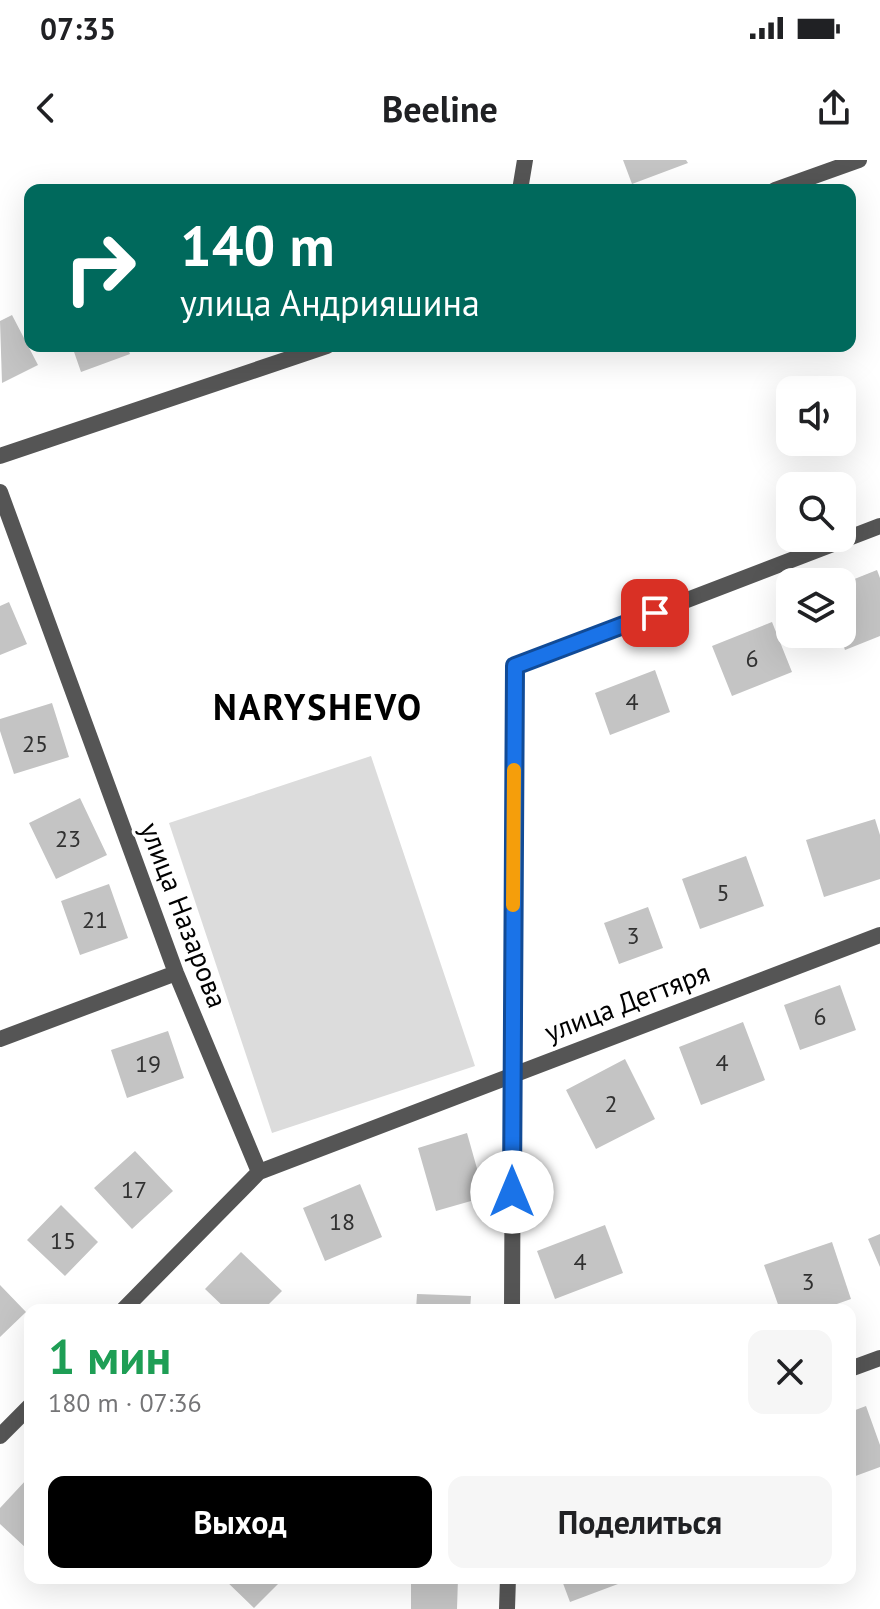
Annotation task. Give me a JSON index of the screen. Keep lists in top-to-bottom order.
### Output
{
  "streets": {
    "street": ["улица Назарова", "улица Дегтяря"]
  },
  "crossings": [
    ["улица Назарова", "улица Дегтяря"]
  ],
  "districts": ["NARYSHEVO"],
  "house_numbers": [
    "6",
    "4",
    "25",
    "23",
    "5",
    "21",
    "3",
    "6",
    "4",
    "19",
    "2",
    "17",
    "18",
    "15",
    "4",
    "3"
  ],
  "page": {
    "status": "07:35",
    "header": "Beeline",
    "turn": ["140 m", "улица Андрияшина"],
    "heading": ["1 мин", "180 m · 07:36"],
    "buttons": ["Выход", "Поделиться"]
  }
}
